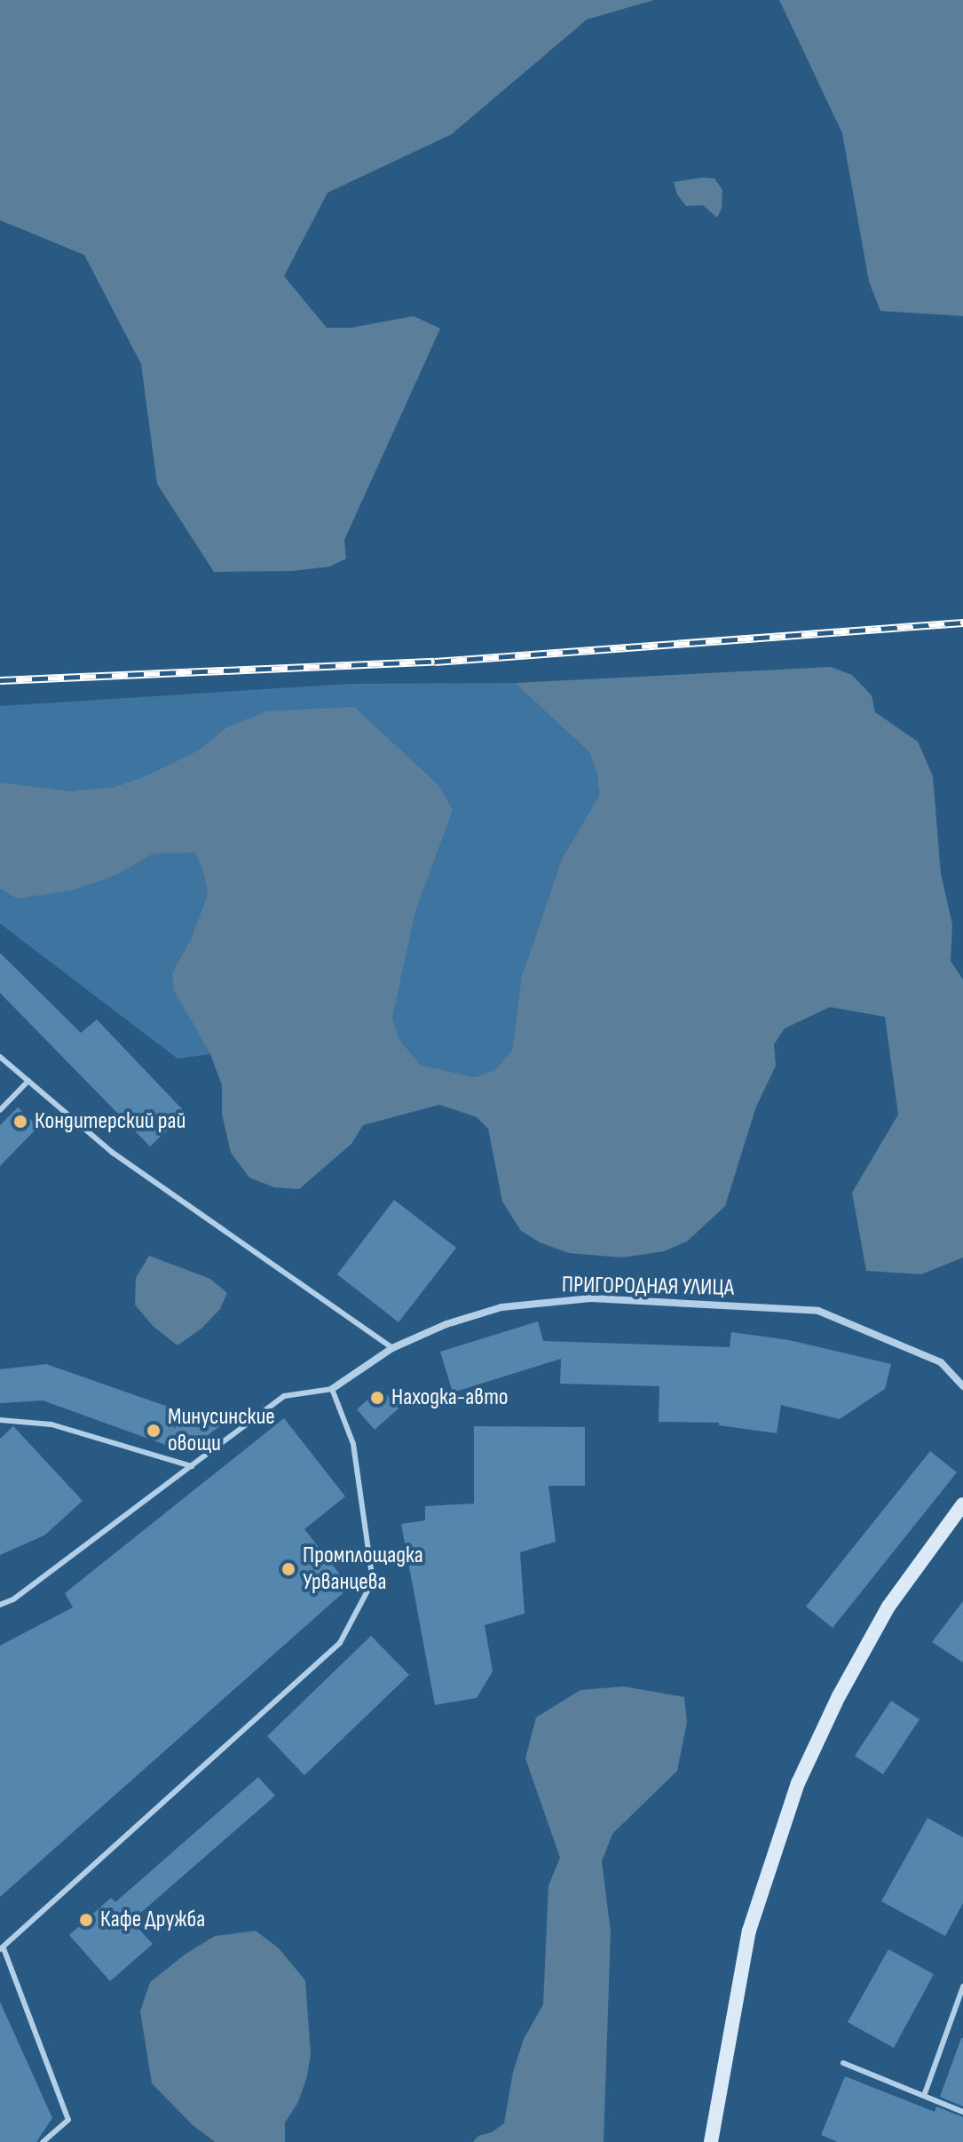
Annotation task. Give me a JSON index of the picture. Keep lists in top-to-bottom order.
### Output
{
  "streets": {
    "street": ["ПРИГОРОДНАЯ УЛИЦА"]
  },
  "places": [
    "Кондитерский рай",
    "Находка-авто",
    "Минусинские овощи",
    "Промплощадка Урванцева",
    "Кафе Дружба"
  ]
}
